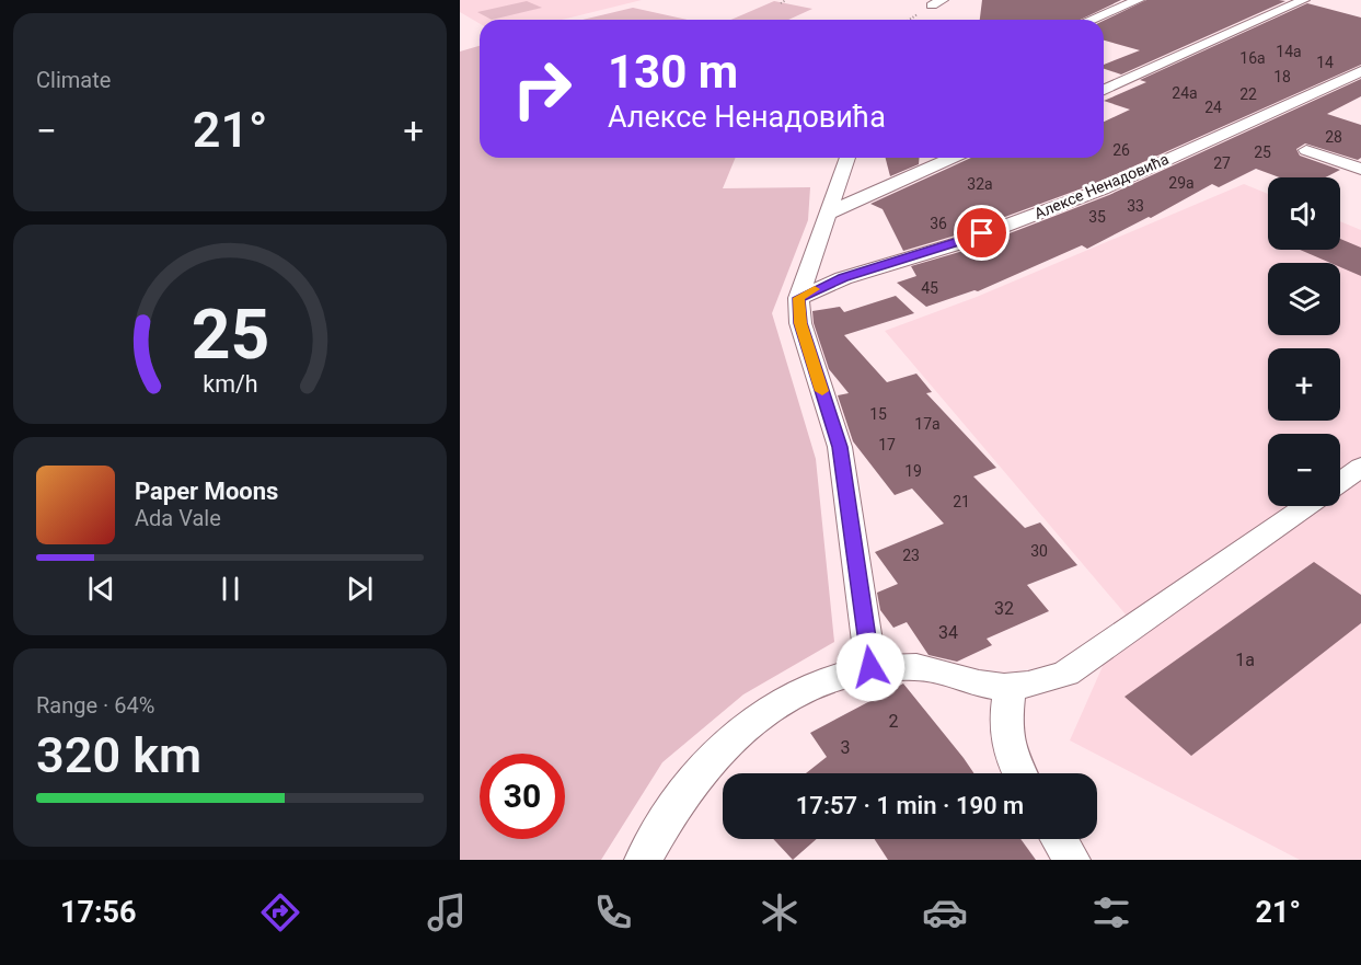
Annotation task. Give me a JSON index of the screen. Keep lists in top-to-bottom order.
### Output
{
  "streets": {
    "street": ["Алексе Ненадовића"]
  },
  "house_numbers": [
    "14a",
    "16a",
    "14",
    "18",
    "24a",
    "22",
    "24",
    "28",
    "26",
    "25",
    "27",
    "29a",
    "32a",
    "33",
    "35",
    "36",
    "45",
    "15",
    "17a",
    "17",
    "19",
    "21",
    "30",
    "23",
    "32",
    "34",
    "1a",
    "2",
    "3"
  ],
  "page": {
    "tile": [
      "Climate",
      ["Range · 64%", "320 km"]
    ],
    "turn": ["130 m", "Алексе Ненадовића"],
    "heat": ["−", "21°", "+"],
    "map_buttons": ["+", "−"],
    "song": ["Paper Moons", "Ada Vale"],
    "limit": "30",
    "trip": "17:57 · 1 min · 190 m",
    "tabs": ["17:56", "21°"],
    "gauge": ["25", "km/h"]
  }
}
